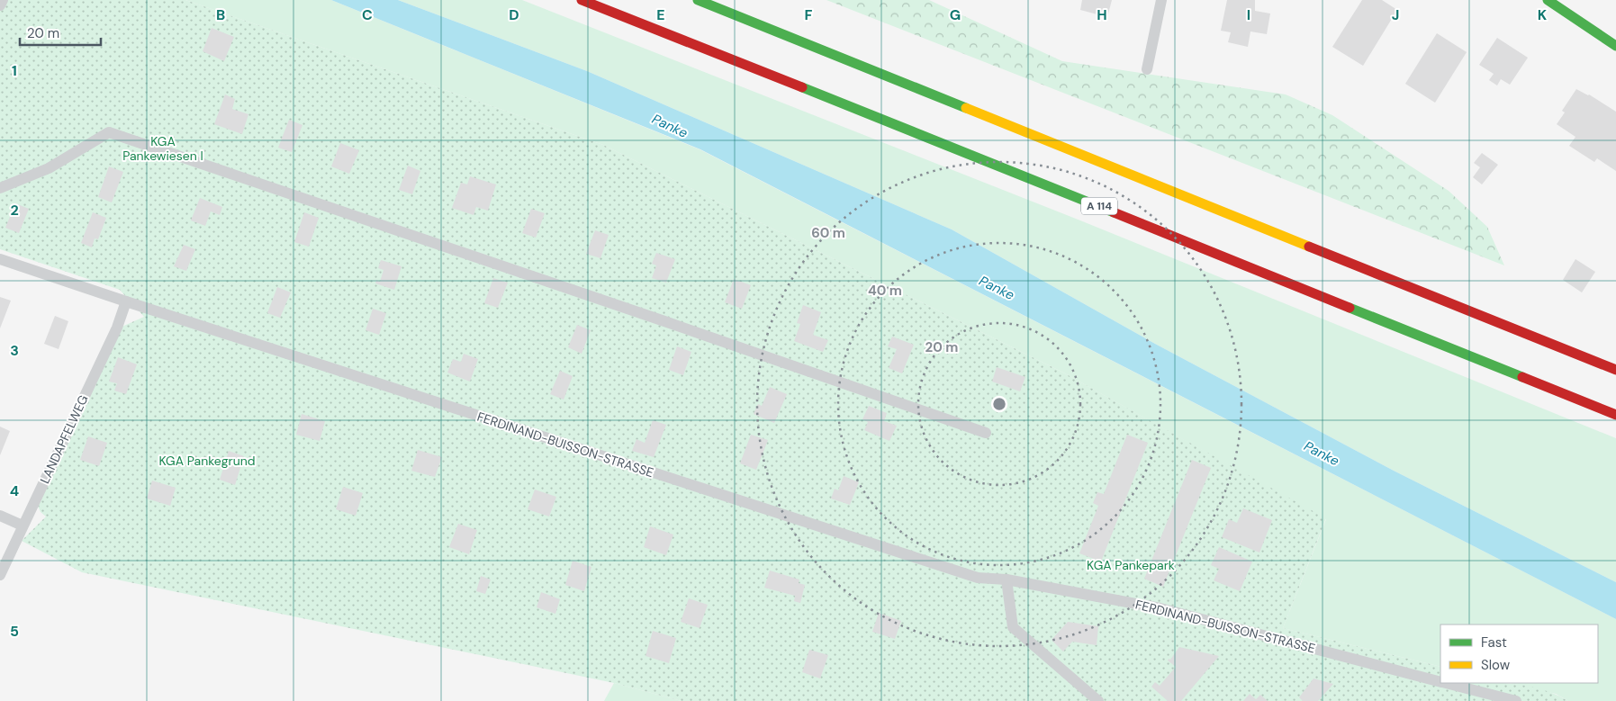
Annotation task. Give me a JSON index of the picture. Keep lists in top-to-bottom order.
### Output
{
  "streets": {
    "main road": ["A 114"],
    "lane": ["LANDAPFELWEG", "FERDINAND-BUISSON-STRASSE"]
  },
  "crossings": [
    ["LANDAPFELWEG", "FERDINAND-BUISSON-STRASSE"]
  ],
  "water": ["Panke"],
  "parks": ["KGA Pankewiesen I", "KGA Pankegrund", "KGA Pankepark"],
  "legend": ["Fast", "Slow"],
  "scale_bar": "20 m",
  "grid": {
    "columns": [
      "B",
      "C",
      "D",
      "E",
      "F",
      "G",
      "H",
      "I",
      "J",
      "K"
    ],
    "rows": [
      "1",
      "2",
      "3",
      "4",
      "5"
    ]
  },
  "rings": ["60 m", "40 m", "20 m"]
}
